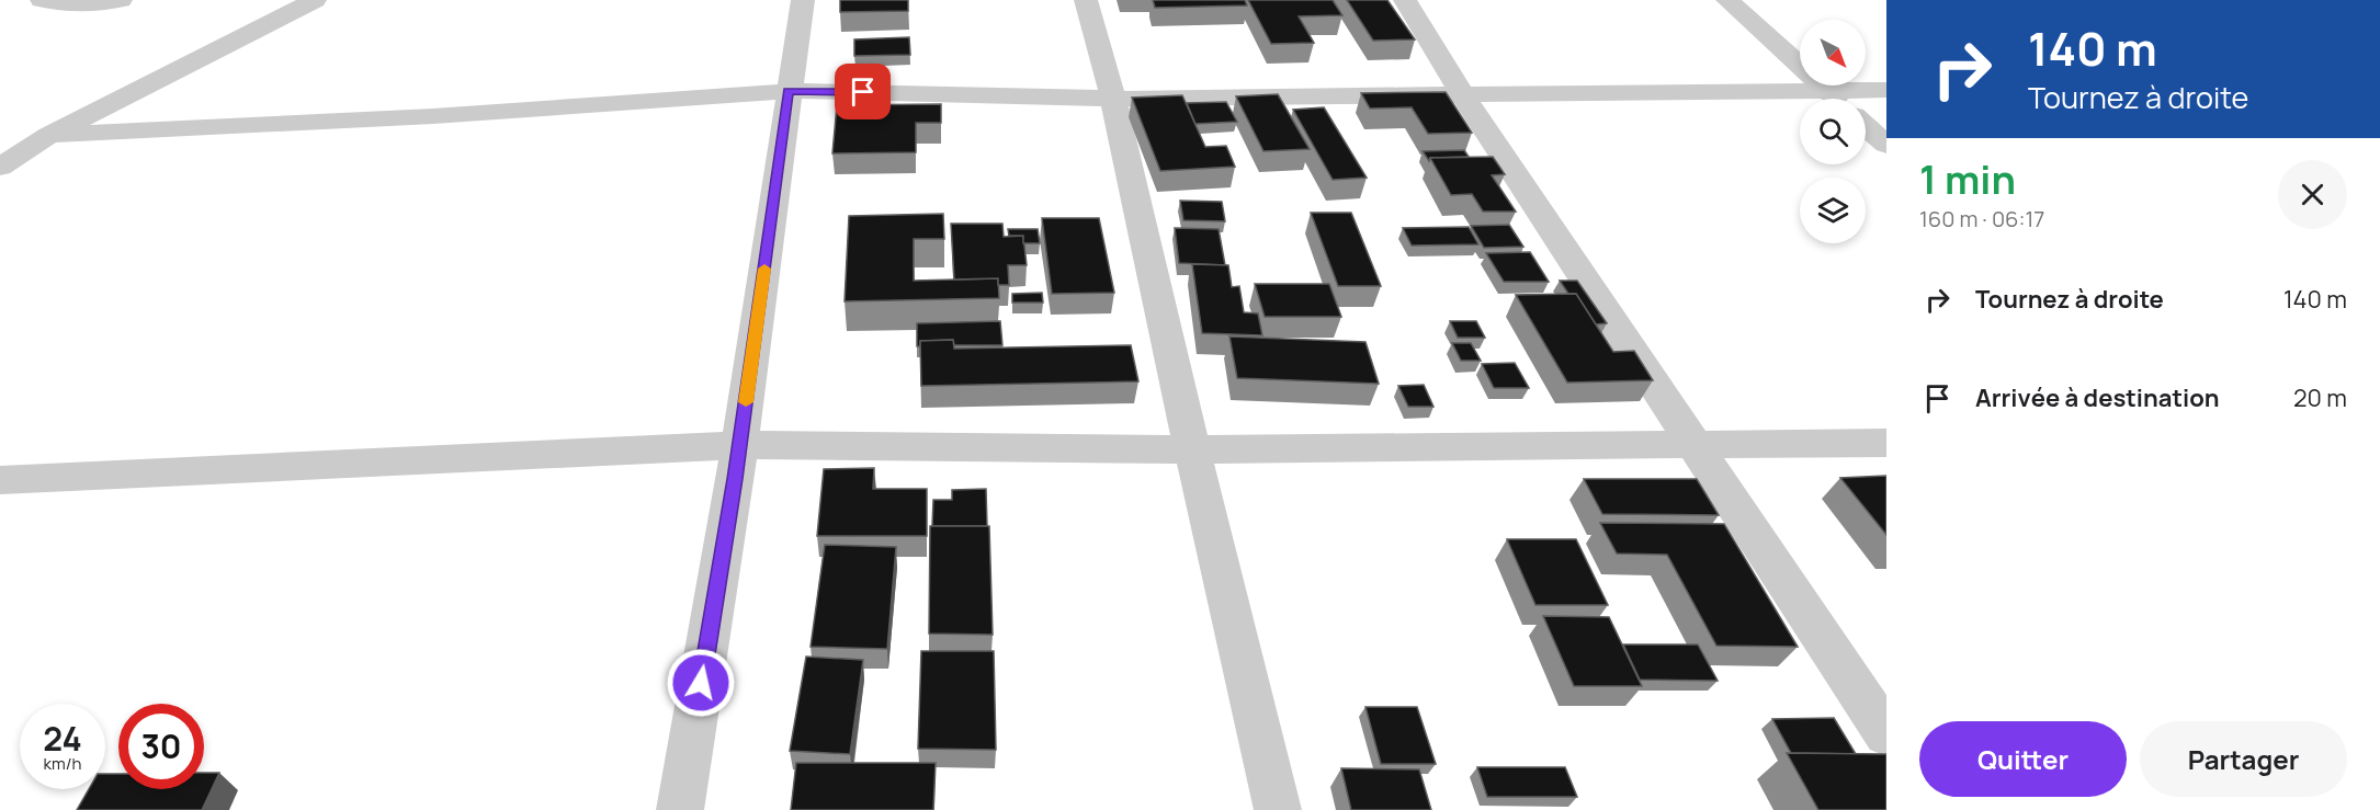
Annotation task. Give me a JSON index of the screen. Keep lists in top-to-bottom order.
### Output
{
  "north": "bottom right",
  "page": {
    "turn": ["140 m", "Tournez à droite"],
    "heading": ["1 min", "160 m · 06:17"],
    "list": [
      {
        "name": "Tournez à droite",
        "value": "140 m"
      },
      {
        "name": "Arrivée à destination",
        "value": "20 m"
      }
    ],
    "speed": "24 km/h",
    "limit": "30",
    "buttons": ["Quitter", "Partager"]
  }
}
